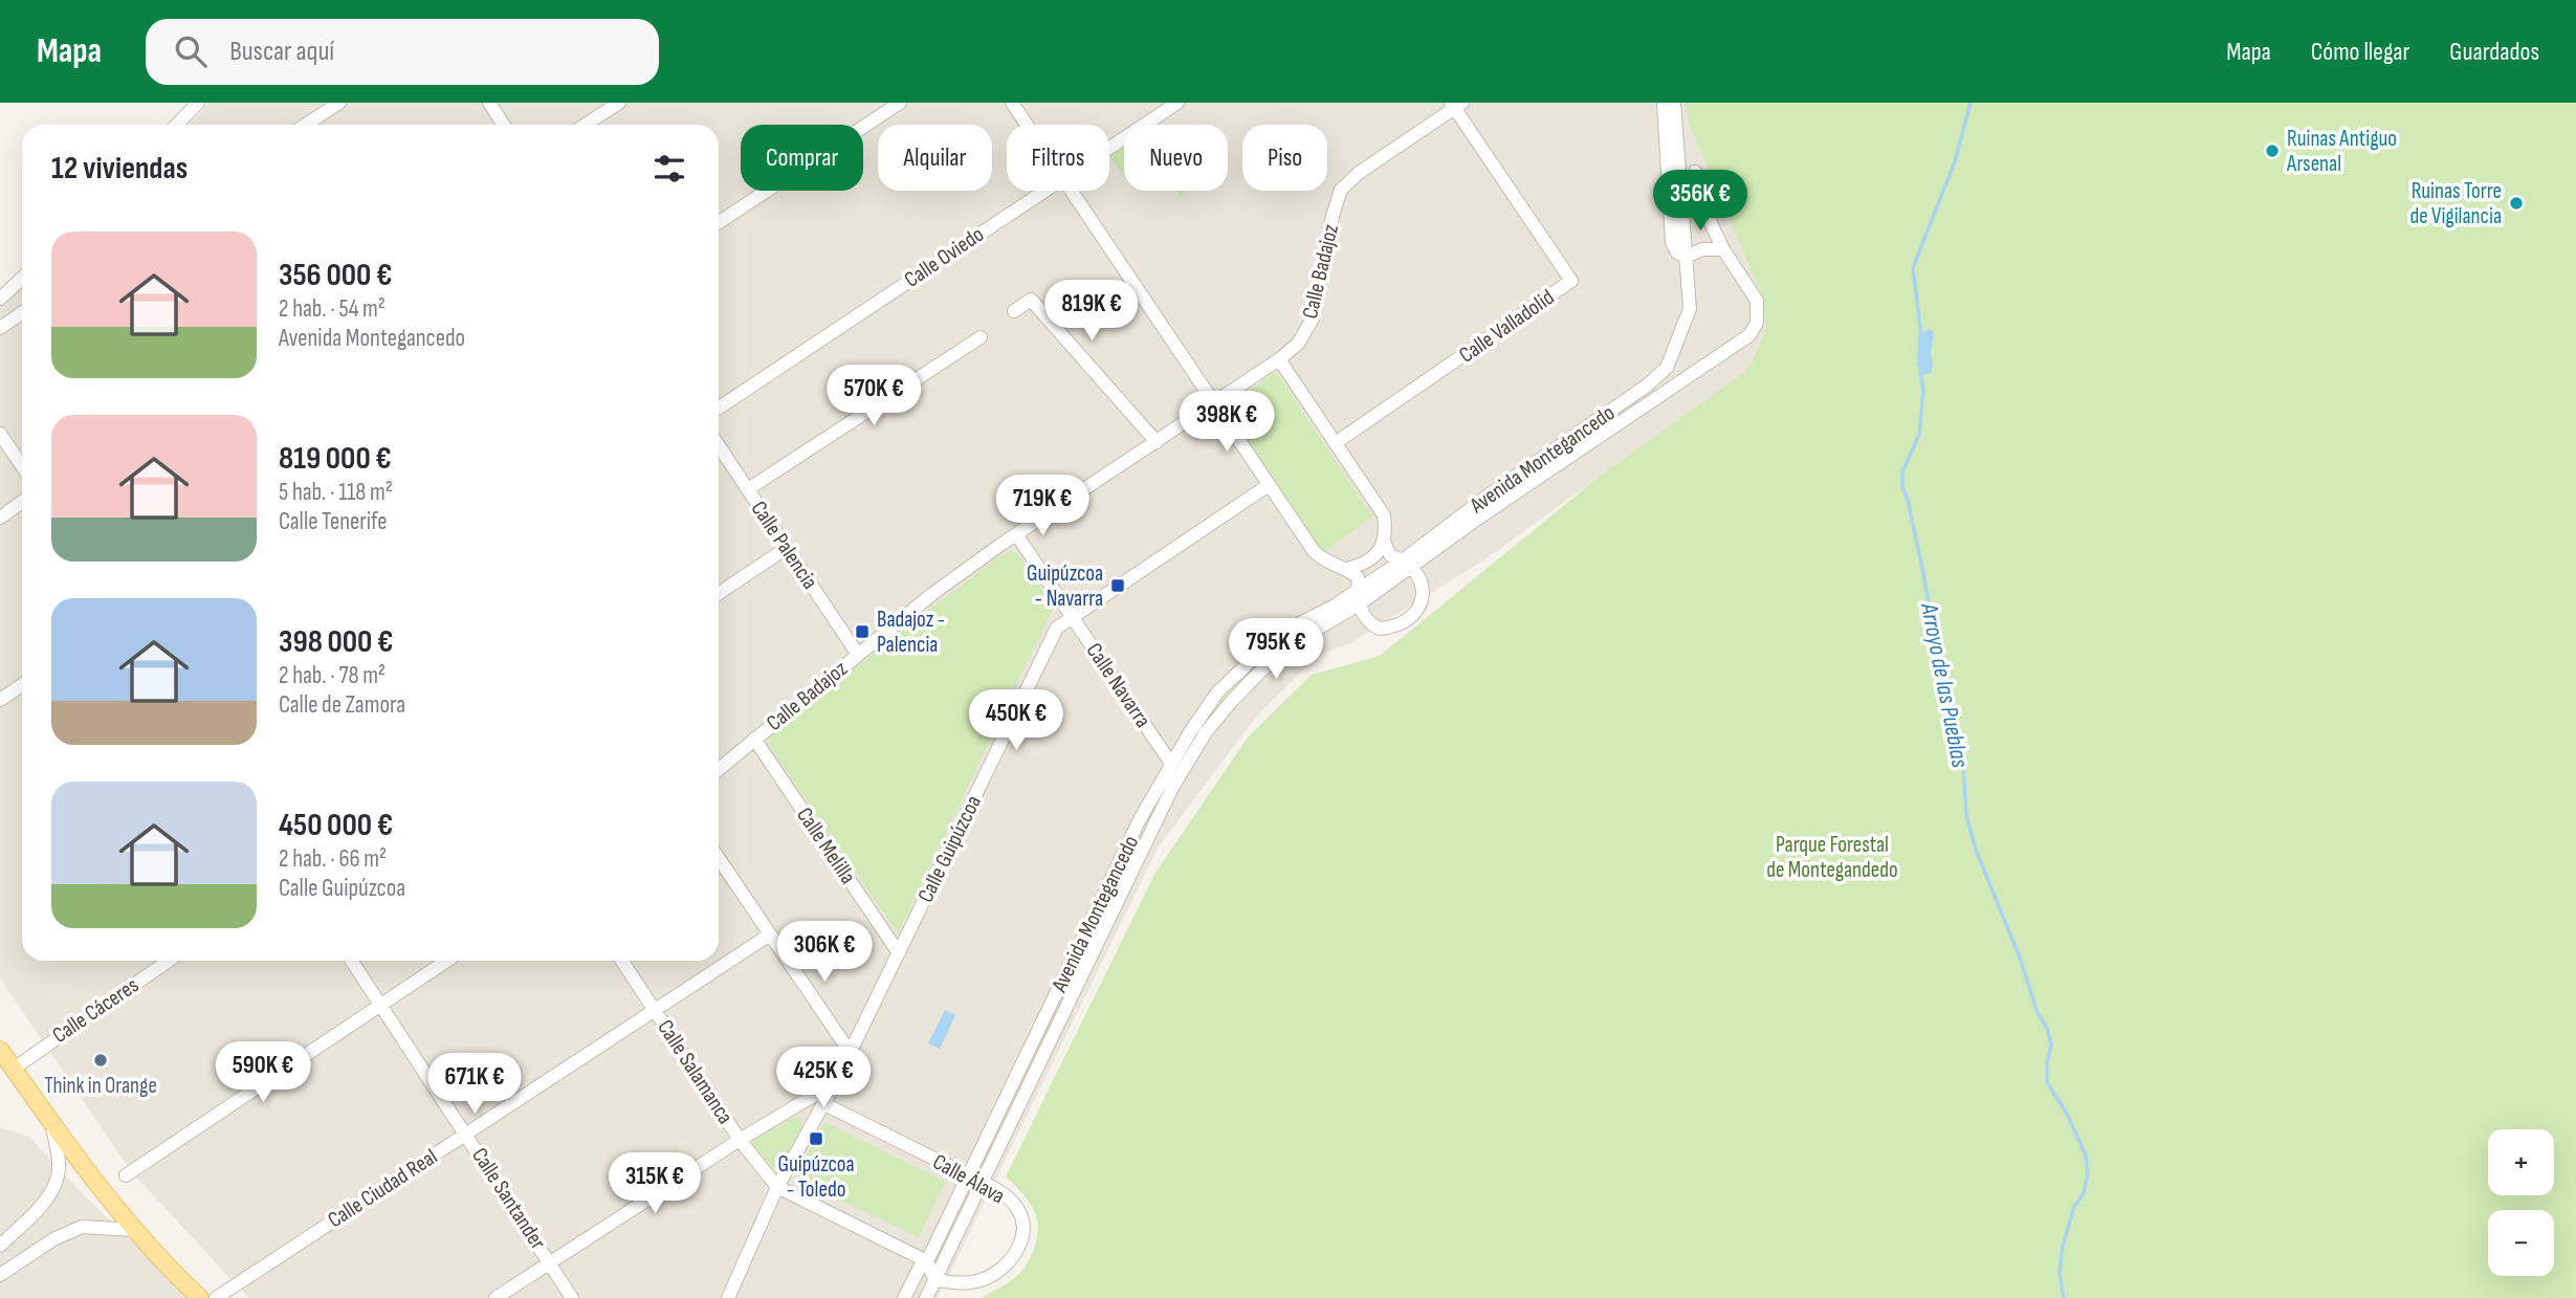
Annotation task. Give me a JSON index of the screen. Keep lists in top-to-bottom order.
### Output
{
  "streets": {
    "street": [
      "Calle Oviedo",
      "Calle Badajoz",
      "Calle Valladolid",
      "Avenida Montegancedo",
      "Calle Palencia",
      "Calle Navarra",
      "Calle Melilla",
      "Calle Guipúzcoa",
      "Calle Cáceres",
      "Calle Salamanca",
      "Calle Álava",
      "Calle Ciudad Real",
      "Calle Santander"
    ]
  },
  "crossings": [
    ["Calle Badajoz", "Calle Valladolid"],
    ["Calle Badajoz", "Calle Palencia"],
    ["Calle Badajoz", "Calle Navarra"],
    ["Calle Badajoz", "Calle Melilla"],
    ["Avenida Montegancedo", "Calle Navarra"],
    ["Avenida Montegancedo", "Calle Álava"],
    ["Calle Navarra", "Calle Guipúzcoa"],
    ["Calle Melilla", "Calle Guipúzcoa"],
    ["Calle Guipúzcoa", "Calle Salamanca"],
    ["Calle Guipúzcoa", "Calle Álava"],
    ["Calle Salamanca", "Calle Ciudad Real"],
    ["Calle Ciudad Real", "Calle Santander"]
  ],
  "water": ["Arroyo de las Pueblas"],
  "parks": ["Parque Forestal de Montegandedo"],
  "places": {
    "other": ["Ruinas Antiguo Arsenal", "Ruinas Torre de Vigilancia", "Think in Orange"],
    "transit": ["Guipúzcoa - Navarra", "Badajoz - Palencia", "Guipúzcoa - Toledo"]
  },
  "page": {
    "header": "Mapa",
    "search": "Buscar aquí",
    "nav": ["Mapa", "Cómo llegar", "Guardados"],
    "chip": [
      "Comprar",
      "Alquilar",
      "Filtros",
      "Nuevo",
      "Piso"
    ],
    "heading": "12 viviendas",
    "price": [
      "356K €",
      "819K €",
      "570K €",
      "398K €",
      "719K €",
      "795K €",
      "450K €",
      "306K €",
      "590K €",
      "425K €",
      "671K €",
      "315K €"
    ],
    "list": [
      {
        "name": "356 000 €",
        "note": "2 hab. · 54 m² · Avenida Montegancedo"
      },
      {
        "name": "819 000 €",
        "note": "5 hab. · 118 m² · Calle Tenerife"
      },
      {
        "name": "398 000 €",
        "note": "2 hab. · 78 m² · Calle de Zamora"
      },
      {
        "name": "450 000 €",
        "note": "2 hab. · 66 m² · Calle Guipúzcoa"
      }
    ],
    "map_buttons": ["+", "−"]
  }
}
